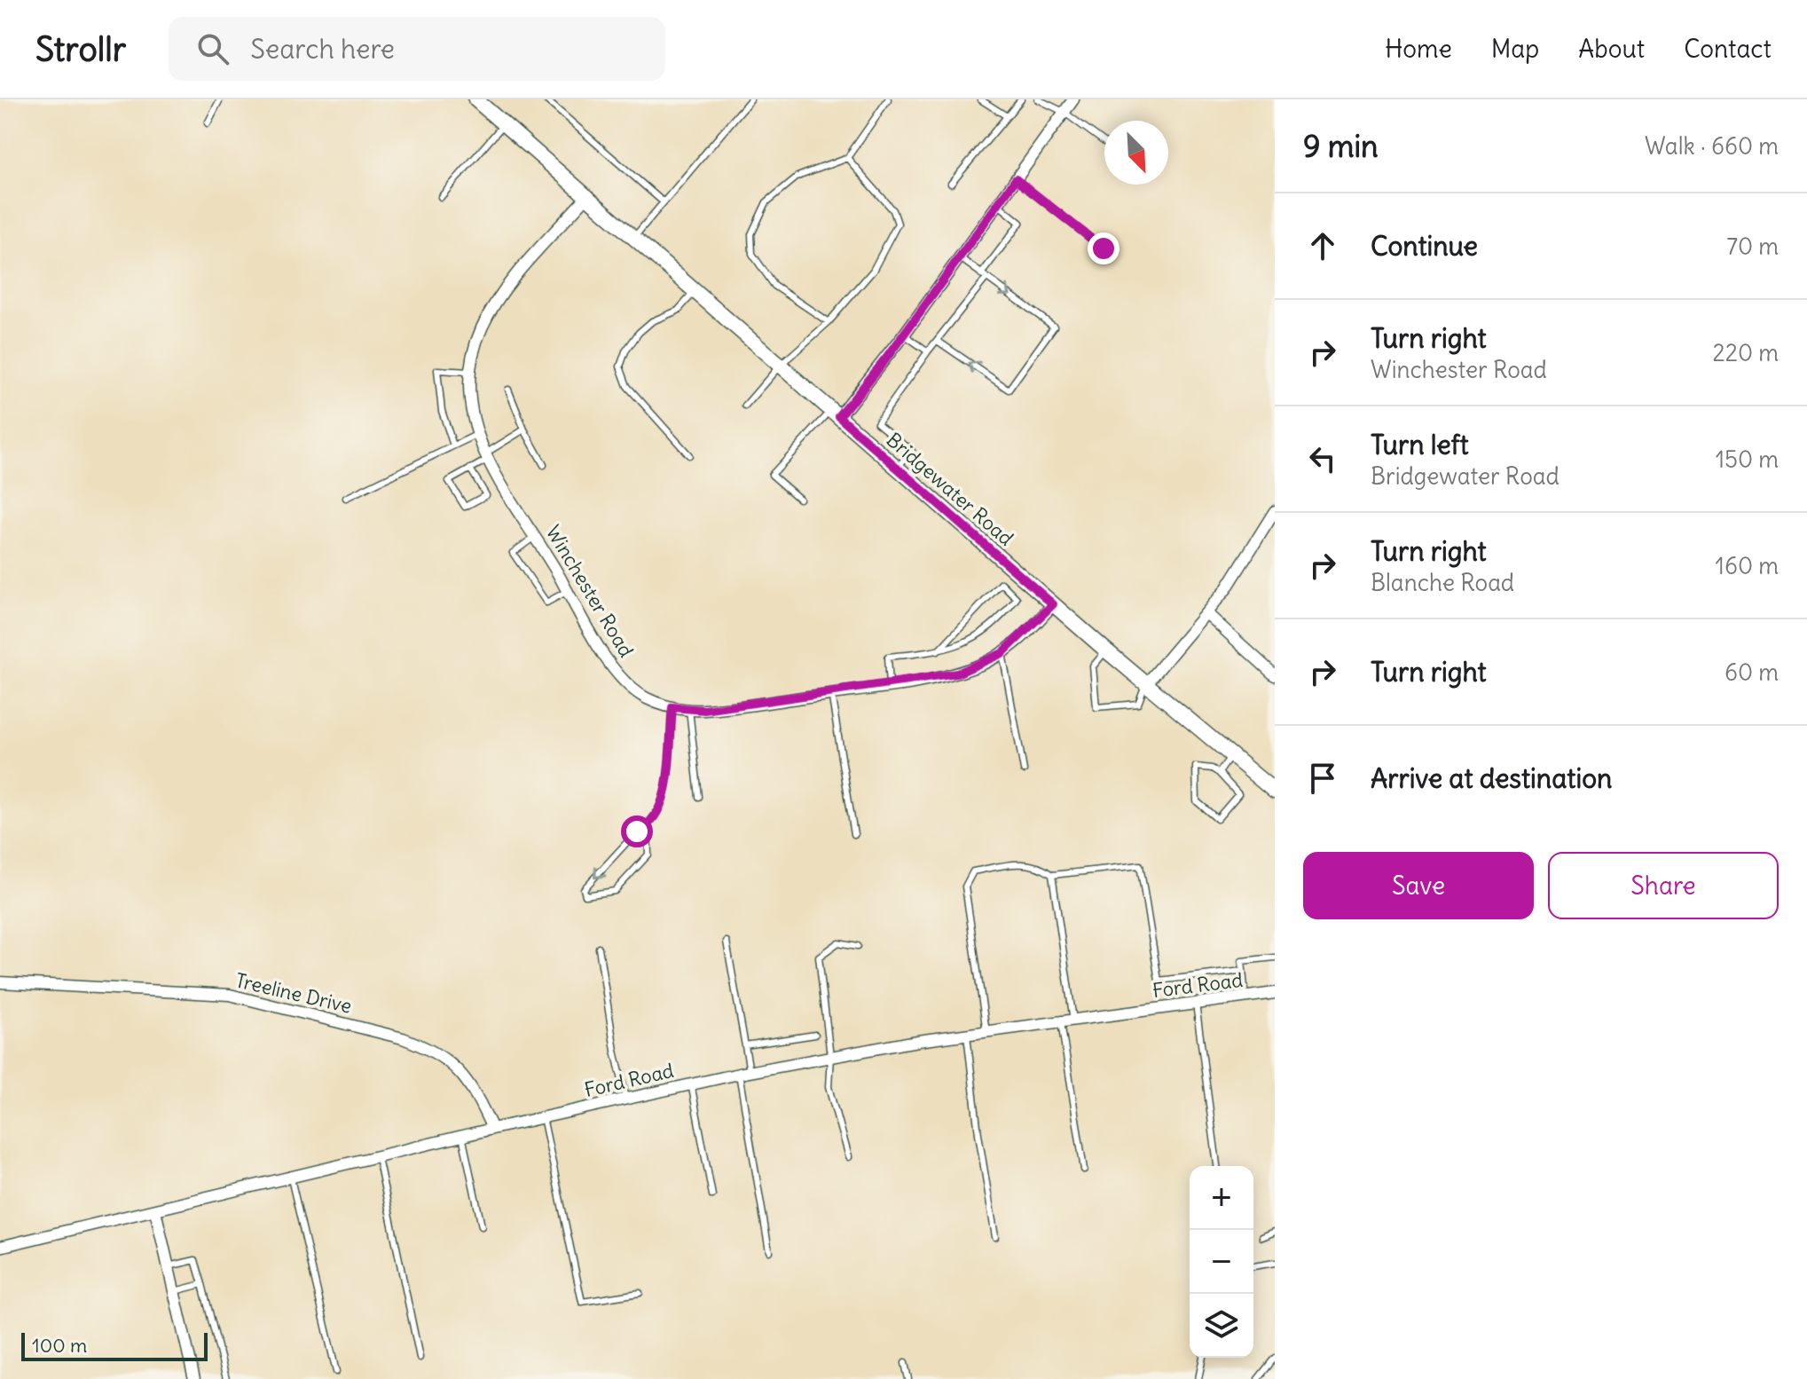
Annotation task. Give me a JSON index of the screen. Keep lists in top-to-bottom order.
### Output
{
  "streets": {
    "main road": ["Bridgewater Road"],
    "street": ["Winchester Road", "Ford Road", "Treeline Drive"]
  },
  "crossings": [
    ["Bridgewater Road", "Winchester Road"],
    ["Ford Road", "Treeline Drive"]
  ],
  "scale_bar": "100 m",
  "north": "bottom right",
  "page": {
    "header": "Strollr",
    "search": "Search here",
    "nav": [
      "Home",
      "Map",
      "About",
      "Contact"
    ],
    "heading": ["9 min", "Walk · 660 m"],
    "list": [
      ["Continue", "70 m"],
      ["Turn right", "Winchester Road", "220 m"],
      ["Turn left", "Bridgewater Road", "150 m"],
      ["Turn right", "Blanche Road", "160 m"],
      ["Turn right", "60 m"],
      "Arrive at destination"
    ],
    "buttons": ["Save", "Share"],
    "map_buttons": ["+", "−"],
    "scale": "100 m"
  }
}
